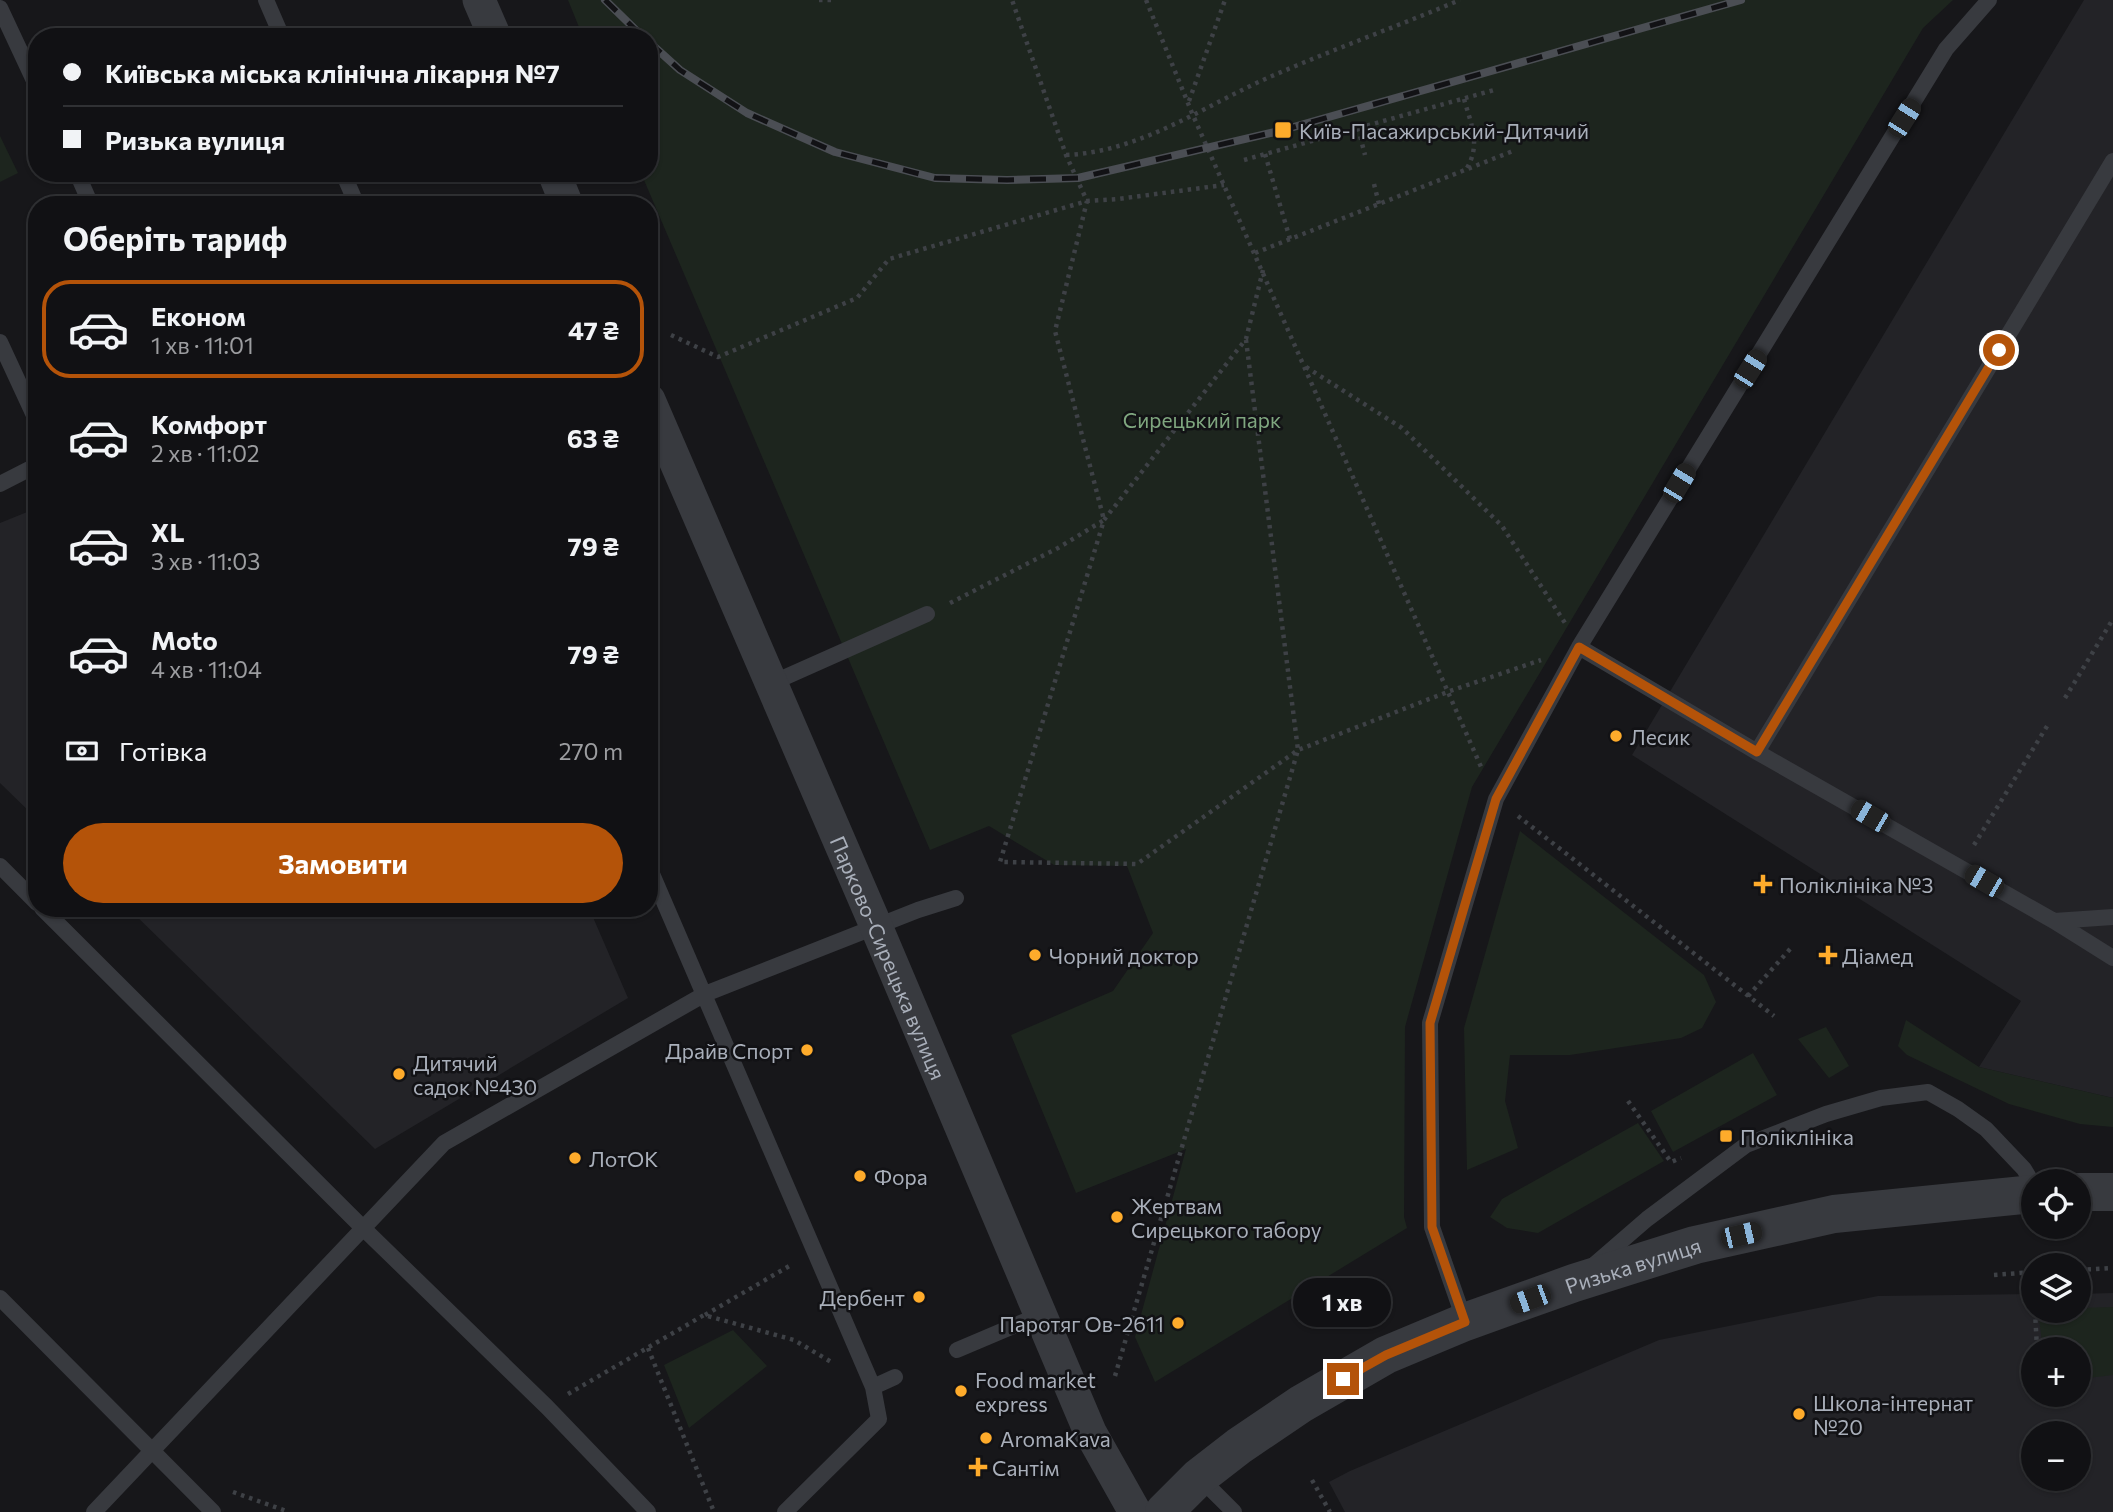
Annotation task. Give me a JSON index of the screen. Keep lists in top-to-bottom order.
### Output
{
  "streets": {
    "street": ["Парково-Сирецька вулиця", "Ризька вулиця"]
  },
  "parks": ["Сирецький парк"],
  "places": {
    "transit": ["Київ-Пасажирський-Дитячий", "Поліклініка"],
    "other": [
      "Лесик",
      "Чорний доктор",
      "Драйв Спорт",
      "Дитячий садок №430",
      "ЛотОК",
      "Фора",
      "Жертвам Сирецького табору",
      "Дербент",
      "Паротяг Ов-2611",
      "Food market express",
      "Школа-інтернат №20",
      "AromaKava"
    ],
    "health": ["Поліклініка №3", "Діамед", "Сантім"]
  },
  "page": {
    "banner": ["Київська міська клінічна лікарня №7", "Ризька вулиця"],
    "heading": "Оберіть тариф",
    "list": [
      {
        "name": "Економ",
        "note": "1 хв · 11:01",
        "value": "47 ₴"
      },
      {
        "name": "Комфорт",
        "note": "2 хв · 11:02",
        "value": "63 ₴"
      },
      {
        "name": "XL",
        "note": "3 хв · 11:03",
        "value": "79 ₴"
      },
      {
        "name": "Moto",
        "note": "4 хв · 11:04",
        "value": "79 ₴"
      }
    ],
    "pay": ["Готівка", "270 m"],
    "buttons": "Замовити",
    "map_buttons": ["+", "−"],
    "bubble": "1 хв"
  }
}
